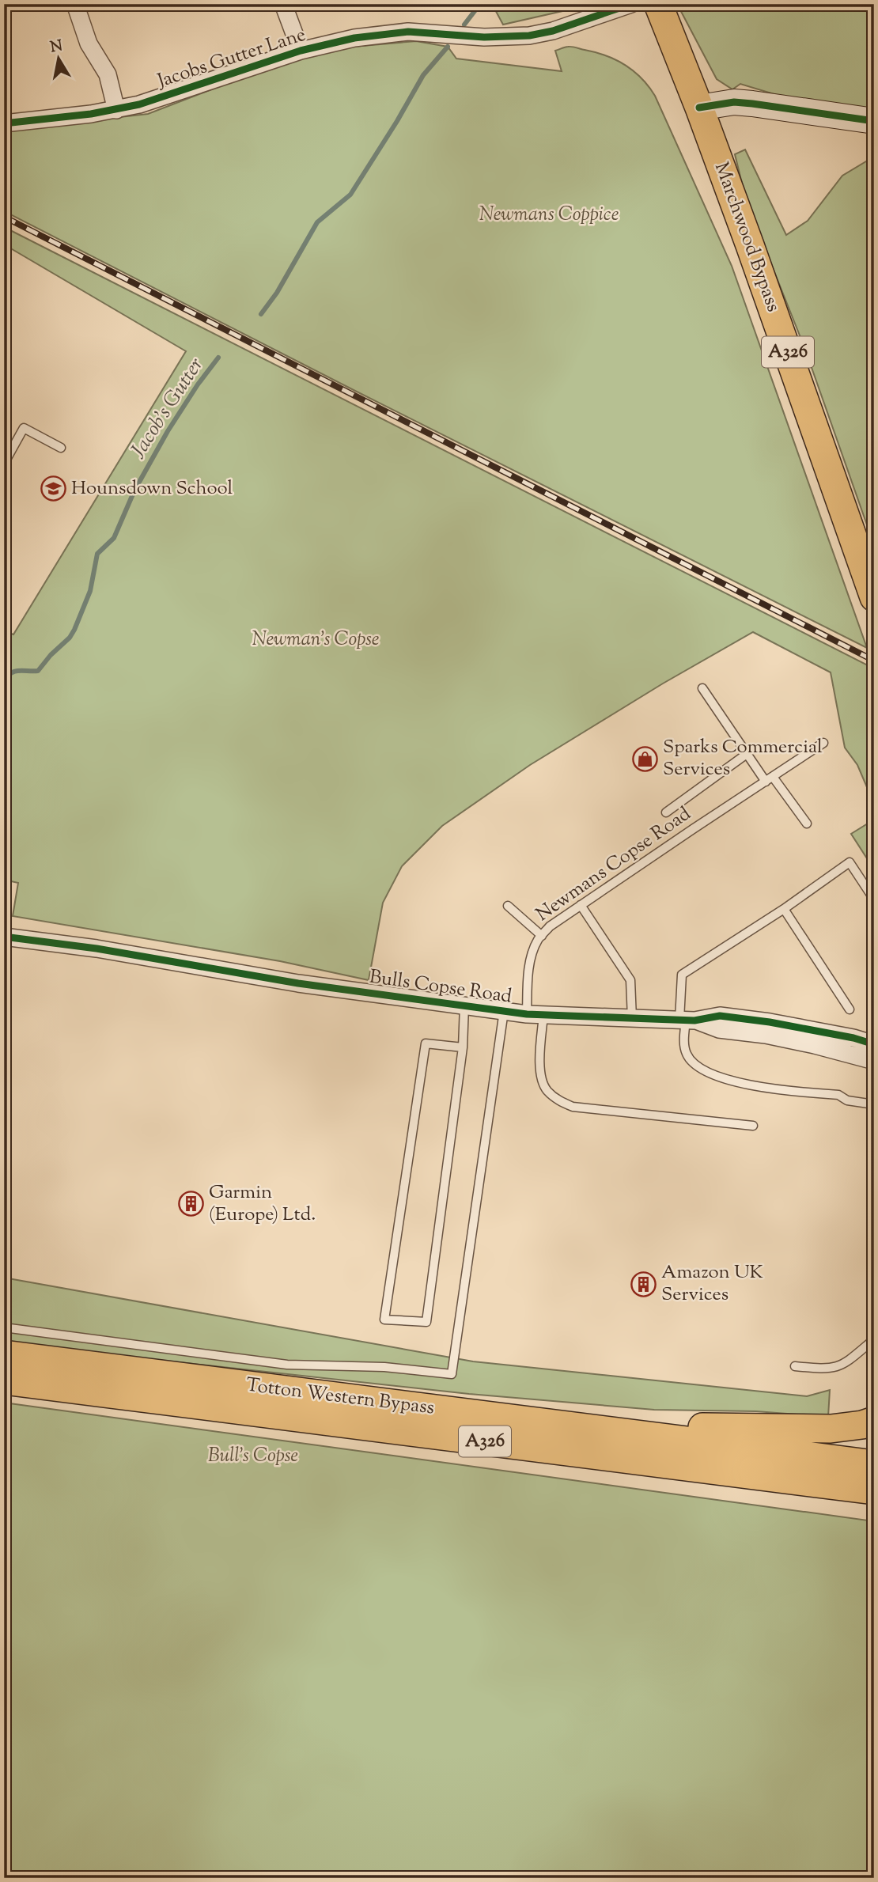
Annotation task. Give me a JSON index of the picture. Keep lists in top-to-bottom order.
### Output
{
  "streets": {
    "main road": ["Marchwood Bypass", "A326", "Totton Western Bypass"],
    "street": ["Jacobs Gutter Lane", "Bulls Copse Road"],
    "lane": ["Newmans Copse Road"]
  },
  "crossings": [
    ["Newmans Copse Road", "Bulls Copse Road"]
  ],
  "water": ["Jacob's Gutter"],
  "parks": ["Newmans Coppice", "Newman's Copse", "Bull's Copse"],
  "places": {
    "school or university": ["Hounsdown School"],
    "shop": ["Sparks Commercial Services"],
    "building": ["Garmin (Europe) Ltd.", "Amazon UK Services"]
  },
  "north": "top"
}
